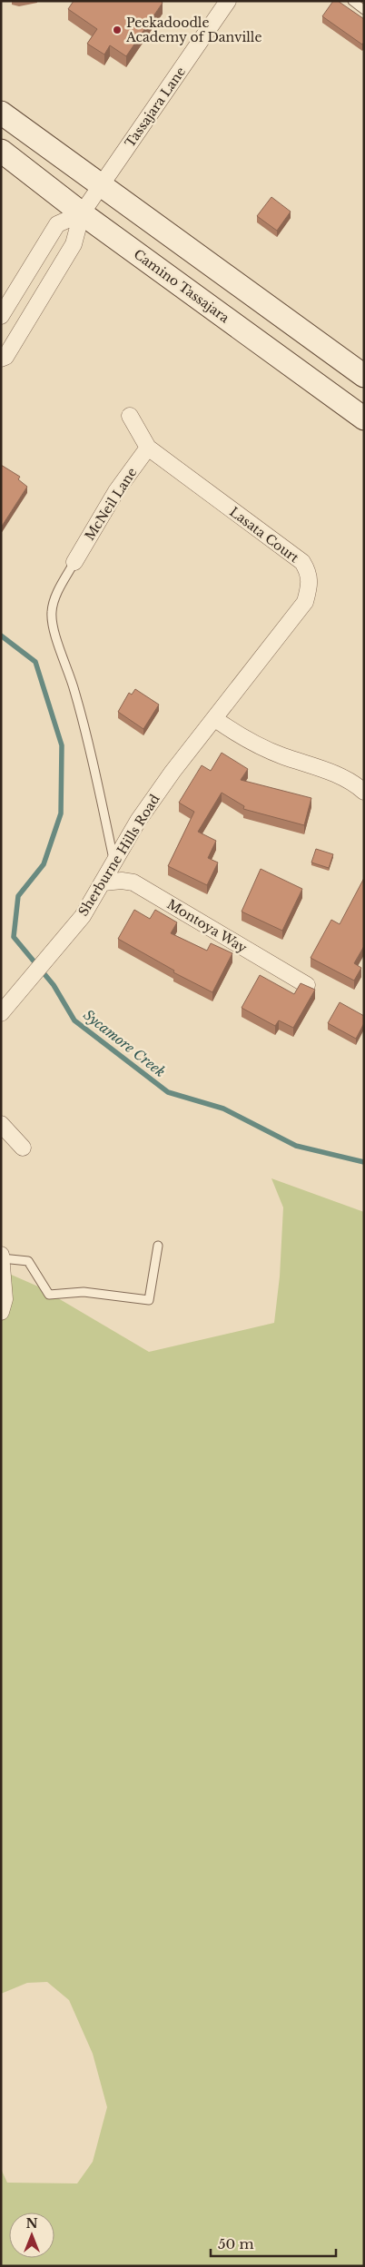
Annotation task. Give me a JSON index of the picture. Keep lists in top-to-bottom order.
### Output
{
  "streets": {
    "main road": ["Camino Tassajara"],
    "street": [
      "Tassajara Lane",
      "McNeil Lane",
      "Lasata Court",
      "Sherburne Hills Road",
      "Montoya Way"
    ]
  },
  "crossings": [
    ["Tassajara Lane", "Camino Tassajara"],
    ["McNeil Lane", "Lasata Court"],
    ["Lasata Court", "Sherburne Hills Road"],
    ["Sherburne Hills Road", "Montoya Way"]
  ],
  "water": ["Sycamore Creek"],
  "places": ["Peekadoodle Academy of Danville"],
  "scale_bar": "50 m",
  "north": "top"
}
